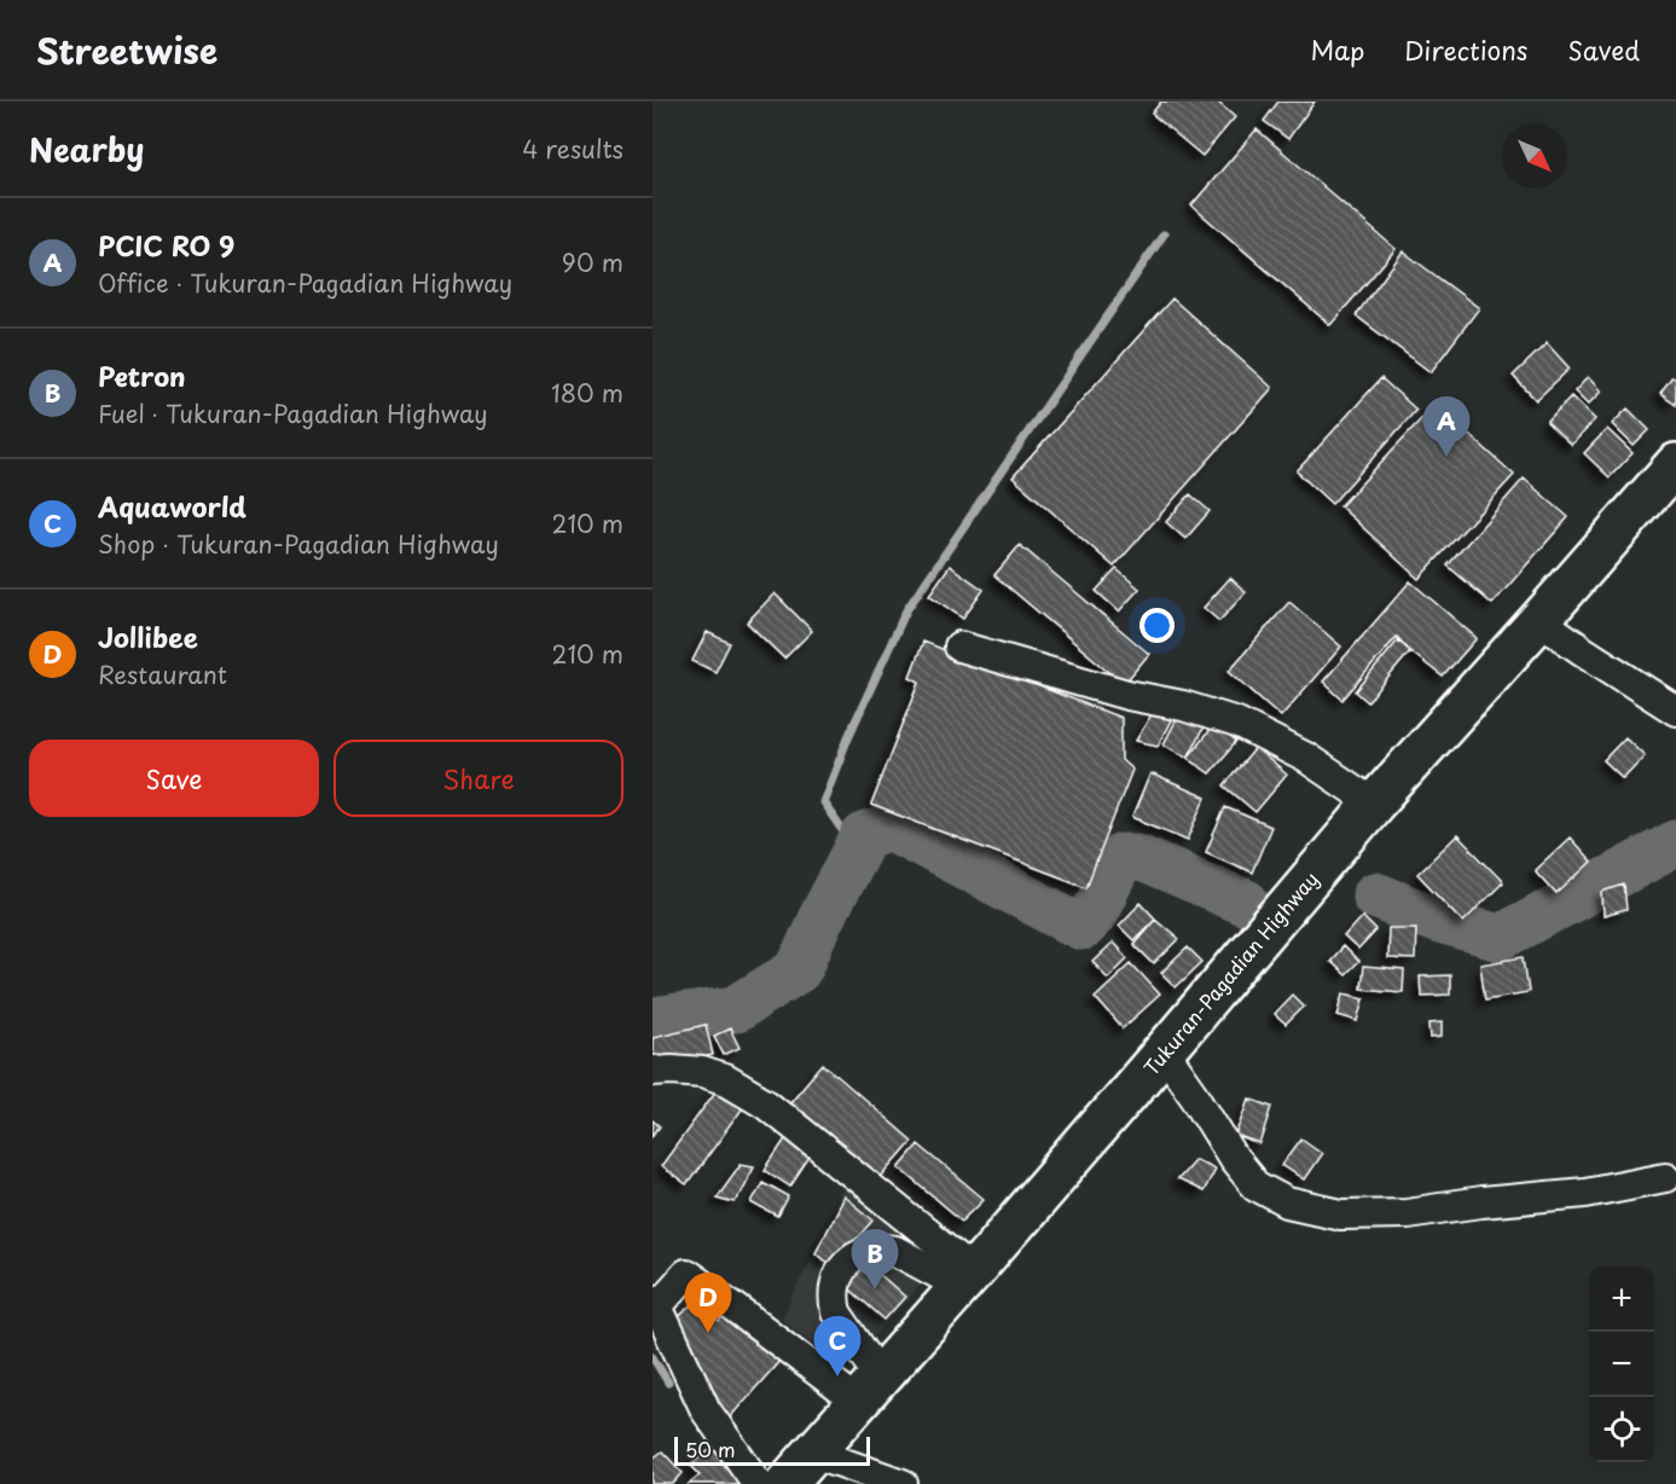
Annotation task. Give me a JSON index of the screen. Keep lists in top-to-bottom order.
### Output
{
  "streets": {
    "highway": ["Tukuran-Pagadian Highway"]
  },
  "scale_bar": "50 m",
  "north": "bottom right",
  "page": {
    "header": "Streetwise",
    "nav": ["Map", "Directions", "Saved"],
    "heading": ["Nearby", "4 results"],
    "list": [
      {
        "mark": "A",
        "name": "PCIC RO 9",
        "note": "Office · Tukuran-Pagadian Highway",
        "value": "90 m"
      },
      {
        "mark": "B",
        "name": "Petron",
        "note": "Fuel · Tukuran-Pagadian Highway",
        "value": "180 m"
      },
      {
        "mark": "C",
        "name": "Aquaworld",
        "note": "Shop · Tukuran-Pagadian Highway",
        "value": "210 m"
      },
      {
        "mark": "D",
        "name": "Jollibee",
        "note": "Restaurant",
        "value": "210 m"
      }
    ],
    "pins": [
      "A",
      "B",
      "D",
      "C"
    ],
    "buttons": ["Save", "Share"],
    "map_buttons": ["+", "−"],
    "scale": "50 m"
  }
}
